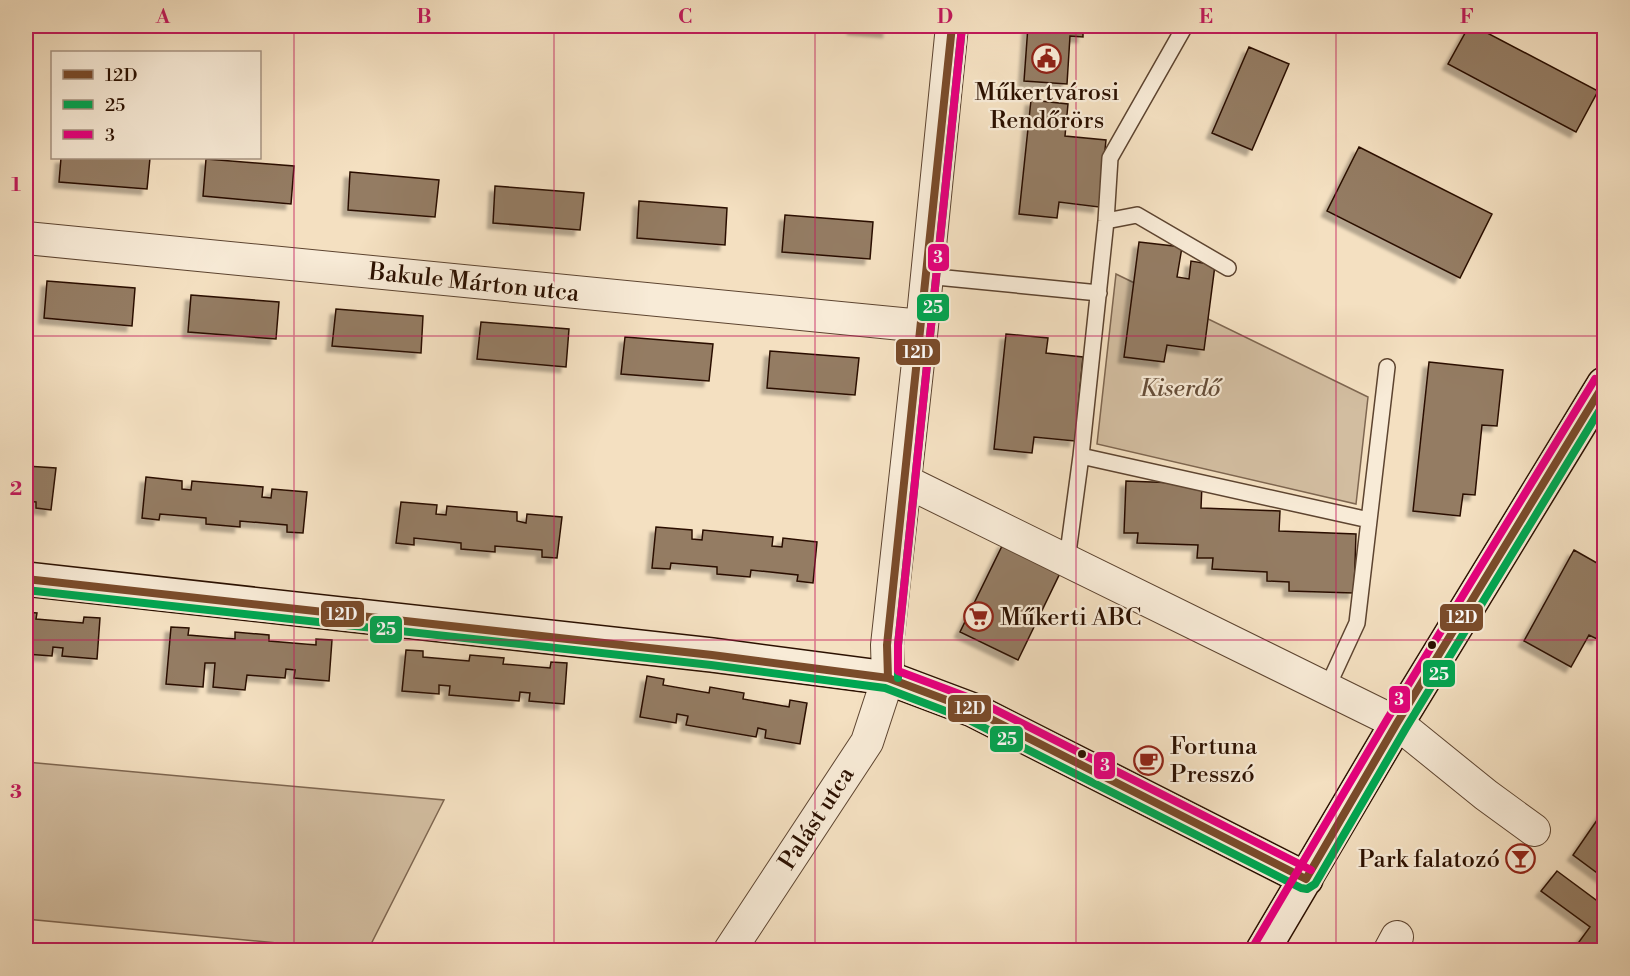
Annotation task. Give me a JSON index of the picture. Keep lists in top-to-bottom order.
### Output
{
  "streets": {
    "street": ["Bakule Márton utca", "Palást utca"]
  },
  "crossings": [
    ["Bakule Márton utca", "Palást utca"]
  ],
  "parks": ["Kiserdő"],
  "places": {
    "public building": ["Műkertvárosi Rendőrörs"],
    "supermarket": ["Műkerti ABC"],
    "cafe": ["Fortuna Presszó"],
    "bar": ["Park falatozó"]
  },
  "lines": ["transit line 12D", "transit line 25", "transit line 3"],
  "legend": ["12D", "25", "3"],
  "grid": {
    "columns": [
      "A",
      "B",
      "C",
      "D",
      "E",
      "F"
    ],
    "rows": ["1", "2", "3"]
  }
}
